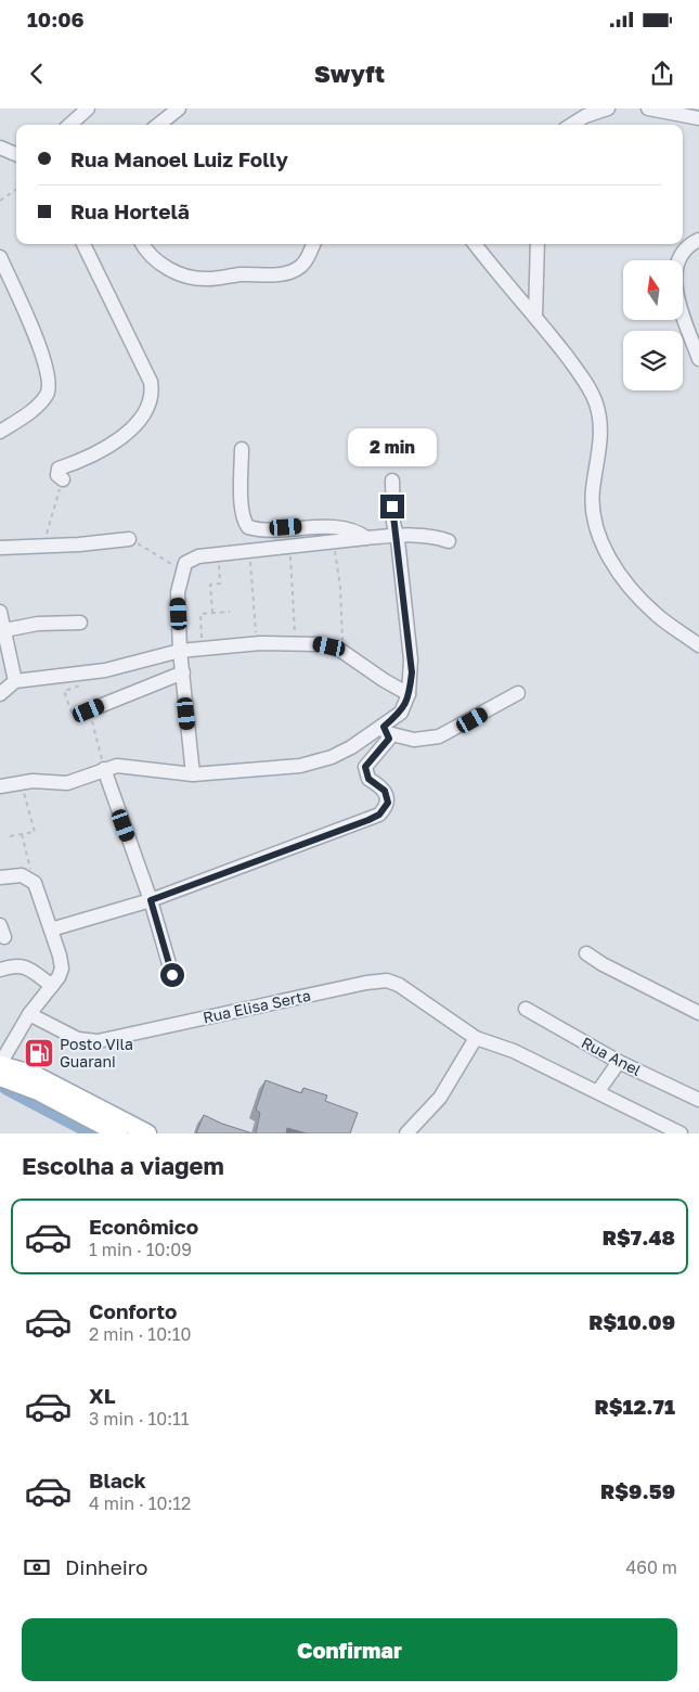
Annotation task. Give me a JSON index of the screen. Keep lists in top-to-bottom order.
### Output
{
  "streets": {
    "street": ["Rua Elisa Serta", "Rua Anel"]
  },
  "places": {
    "fuel station": ["Posto Vila Guarani"]
  },
  "north": "top",
  "page": {
    "status": "10:06",
    "header": "Swyft",
    "banner": ["Rua Manoel Luiz Folly", "Rua Hortelã"],
    "bubble": "2 min",
    "heading": "Escolha a viagem",
    "list": [
      {
        "name": "Econômico",
        "note": "1 min · 10:09",
        "value": "R$7.48"
      },
      {
        "name": "Conforto",
        "note": "2 min · 10:10",
        "value": "R$10.09"
      },
      {
        "name": "XL",
        "note": "3 min · 10:11",
        "value": "R$12.71"
      },
      {
        "name": "Black",
        "note": "4 min · 10:12",
        "value": "R$9.59"
      }
    ],
    "pay": ["Dinheiro", "460 m"],
    "buttons": "Confirmar"
  }
}
